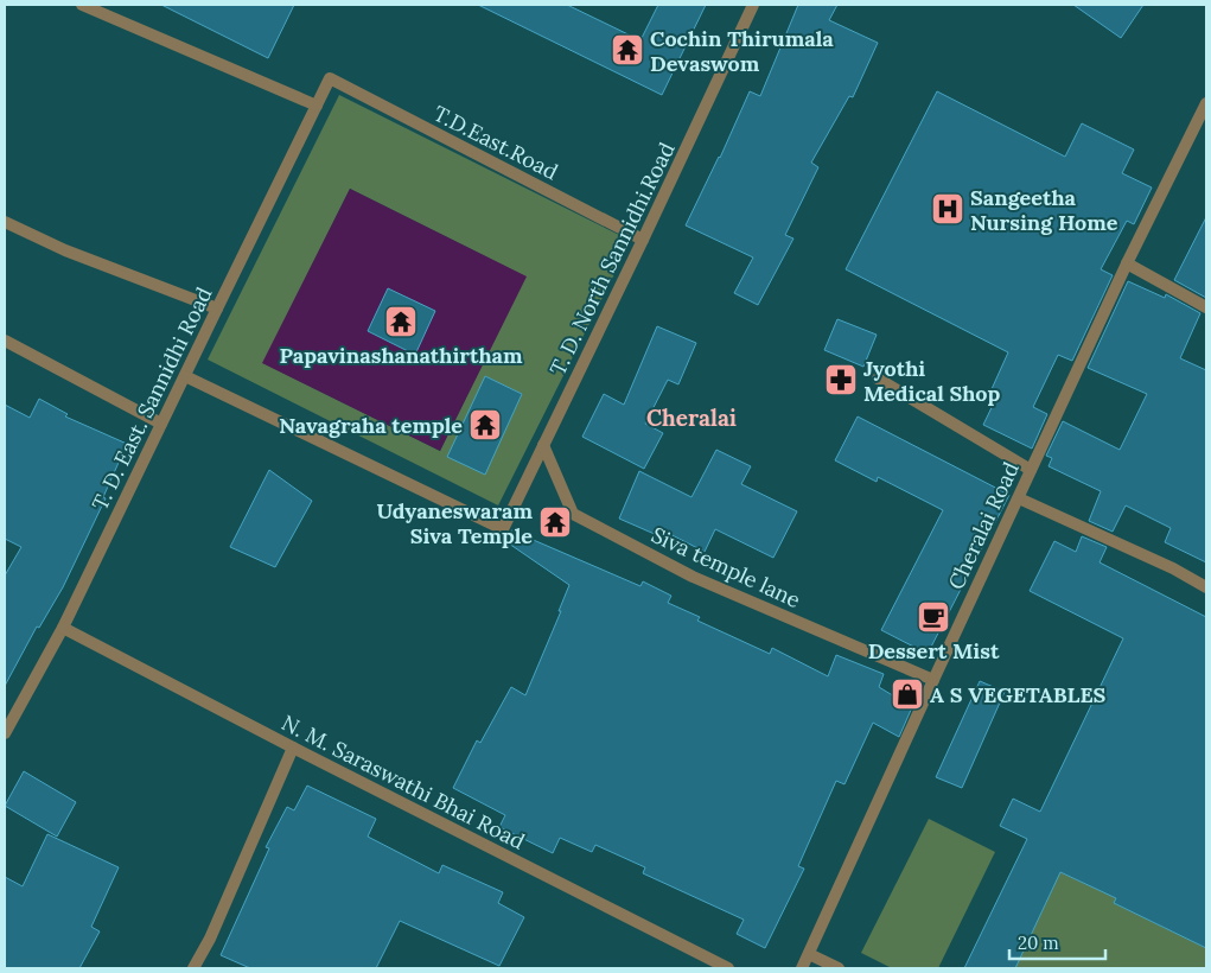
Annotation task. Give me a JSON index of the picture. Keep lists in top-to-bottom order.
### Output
{
  "streets": {
    "street": [
      "T.D.East.Road",
      "T. D. North Sannidhi.Road",
      "T. D. East. Sannidhi Road",
      "Cheralai Road",
      "Siva temple lane",
      "N. M. Saraswathi Bhai Road"
    ]
  },
  "crossings": [
    ["T.D.East.Road", "T. D. North Sannidhi.Road"],
    ["T.D.East.Road", "T. D. East. Sannidhi Road"],
    ["T. D. North Sannidhi.Road", "T. D. East. Sannidhi Road"],
    ["T. D. North Sannidhi.Road", "Siva temple lane"],
    ["T. D. East. Sannidhi Road", "N. M. Saraswathi Bhai Road"],
    ["Cheralai Road", "Siva temple lane"]
  ],
  "districts": ["Cheralai"],
  "places": {
    "temple": [
      "Cochin Thirumala Devaswom",
      "Papavinashanathirtham",
      "Navagraha temple",
      "Udyaneswaram Siva Temple"
    ],
    "hospital": ["Sangeetha Nursing Home"],
    "pharmacy": ["Jyothi Medical Shop"],
    "cafe": ["Dessert Mist"],
    "shop": ["A S VEGETABLES"]
  },
  "scale_bar": "20 m"
}
